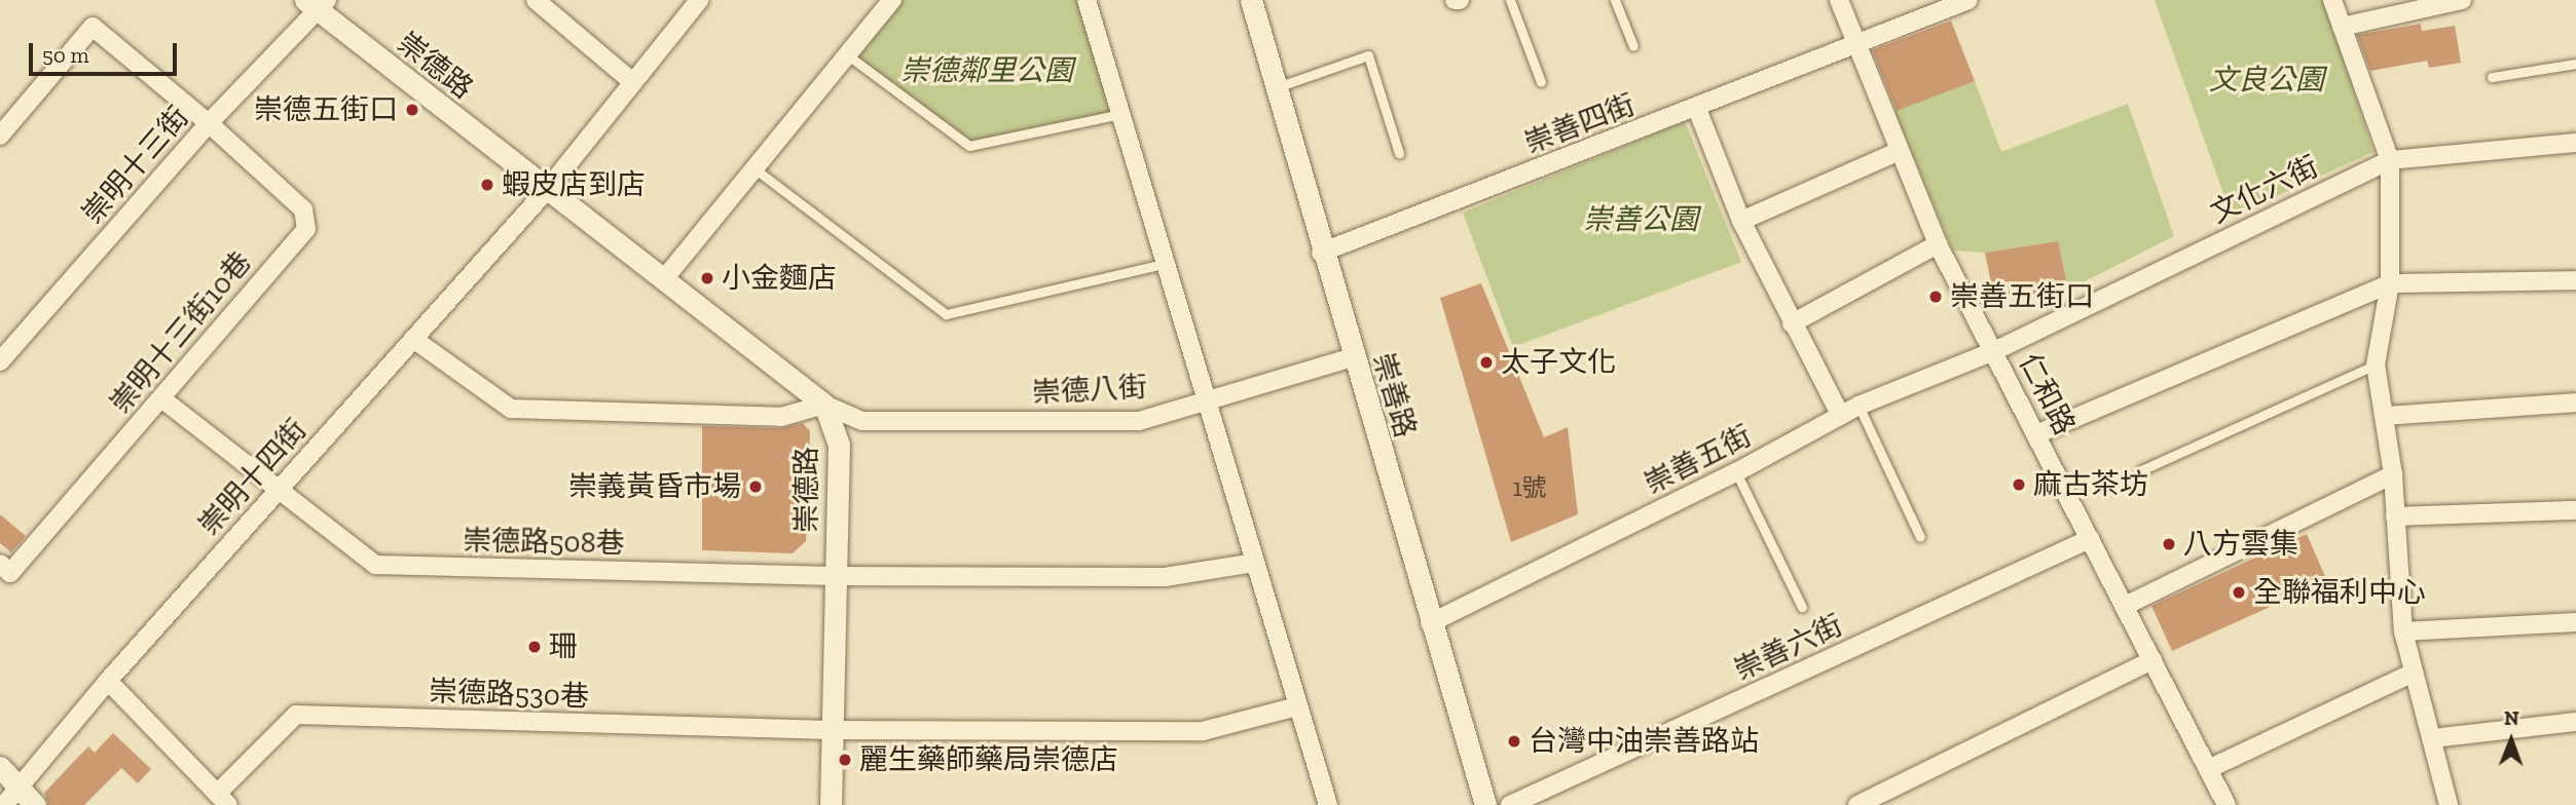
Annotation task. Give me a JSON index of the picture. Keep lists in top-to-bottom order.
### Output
{
  "streets": {
    "street": [
      "崇德路",
      "崇善四街",
      "崇明十三街",
      "文化六街",
      "崇明十三街10巷",
      "崇德八街",
      "仁和路",
      "崇善路",
      "崇善五街",
      "崇明十四街",
      "崇德路508巷",
      "崇善六街",
      "崇德路530巷"
    ]
  },
  "crossings": [
    ["崇德路", "崇明十三街"],
    ["崇德路", "崇德八街"],
    ["崇德路", "崇明十四街"],
    ["崇德路", "崇德路508巷"],
    ["崇德路", "崇德路530巷"],
    ["崇善四街", "仁和路"],
    ["崇善四街", "崇善路"],
    ["崇明十三街", "崇明十三街10巷"],
    ["文化六街", "仁和路"],
    ["文化六街", "崇善五街"],
    ["崇明十三街10巷", "崇德路508巷"],
    ["崇德八街", "崇善路"],
    ["仁和路", "崇善五街"],
    ["仁和路", "崇善六街"],
    ["崇善路", "崇善五街"],
    ["崇明十四街", "崇德路508巷"]
  ],
  "parks": ["崇德鄰里公園", "文良公園", "崇善公園"],
  "places": [
    "崇德五街口",
    "蝦皮店到店",
    "小金麵店",
    "崇善五街口",
    "太子文化",
    "麻古茶坊",
    "崇義黃昏市場",
    "八方雲集",
    "全聯福利中心",
    "珊",
    "台灣中油崇善路站",
    "麗生藥師藥局崇德店"
  ],
  "house_numbers": ["1號"],
  "scale_bar": "50 m",
  "north": "top"
}
